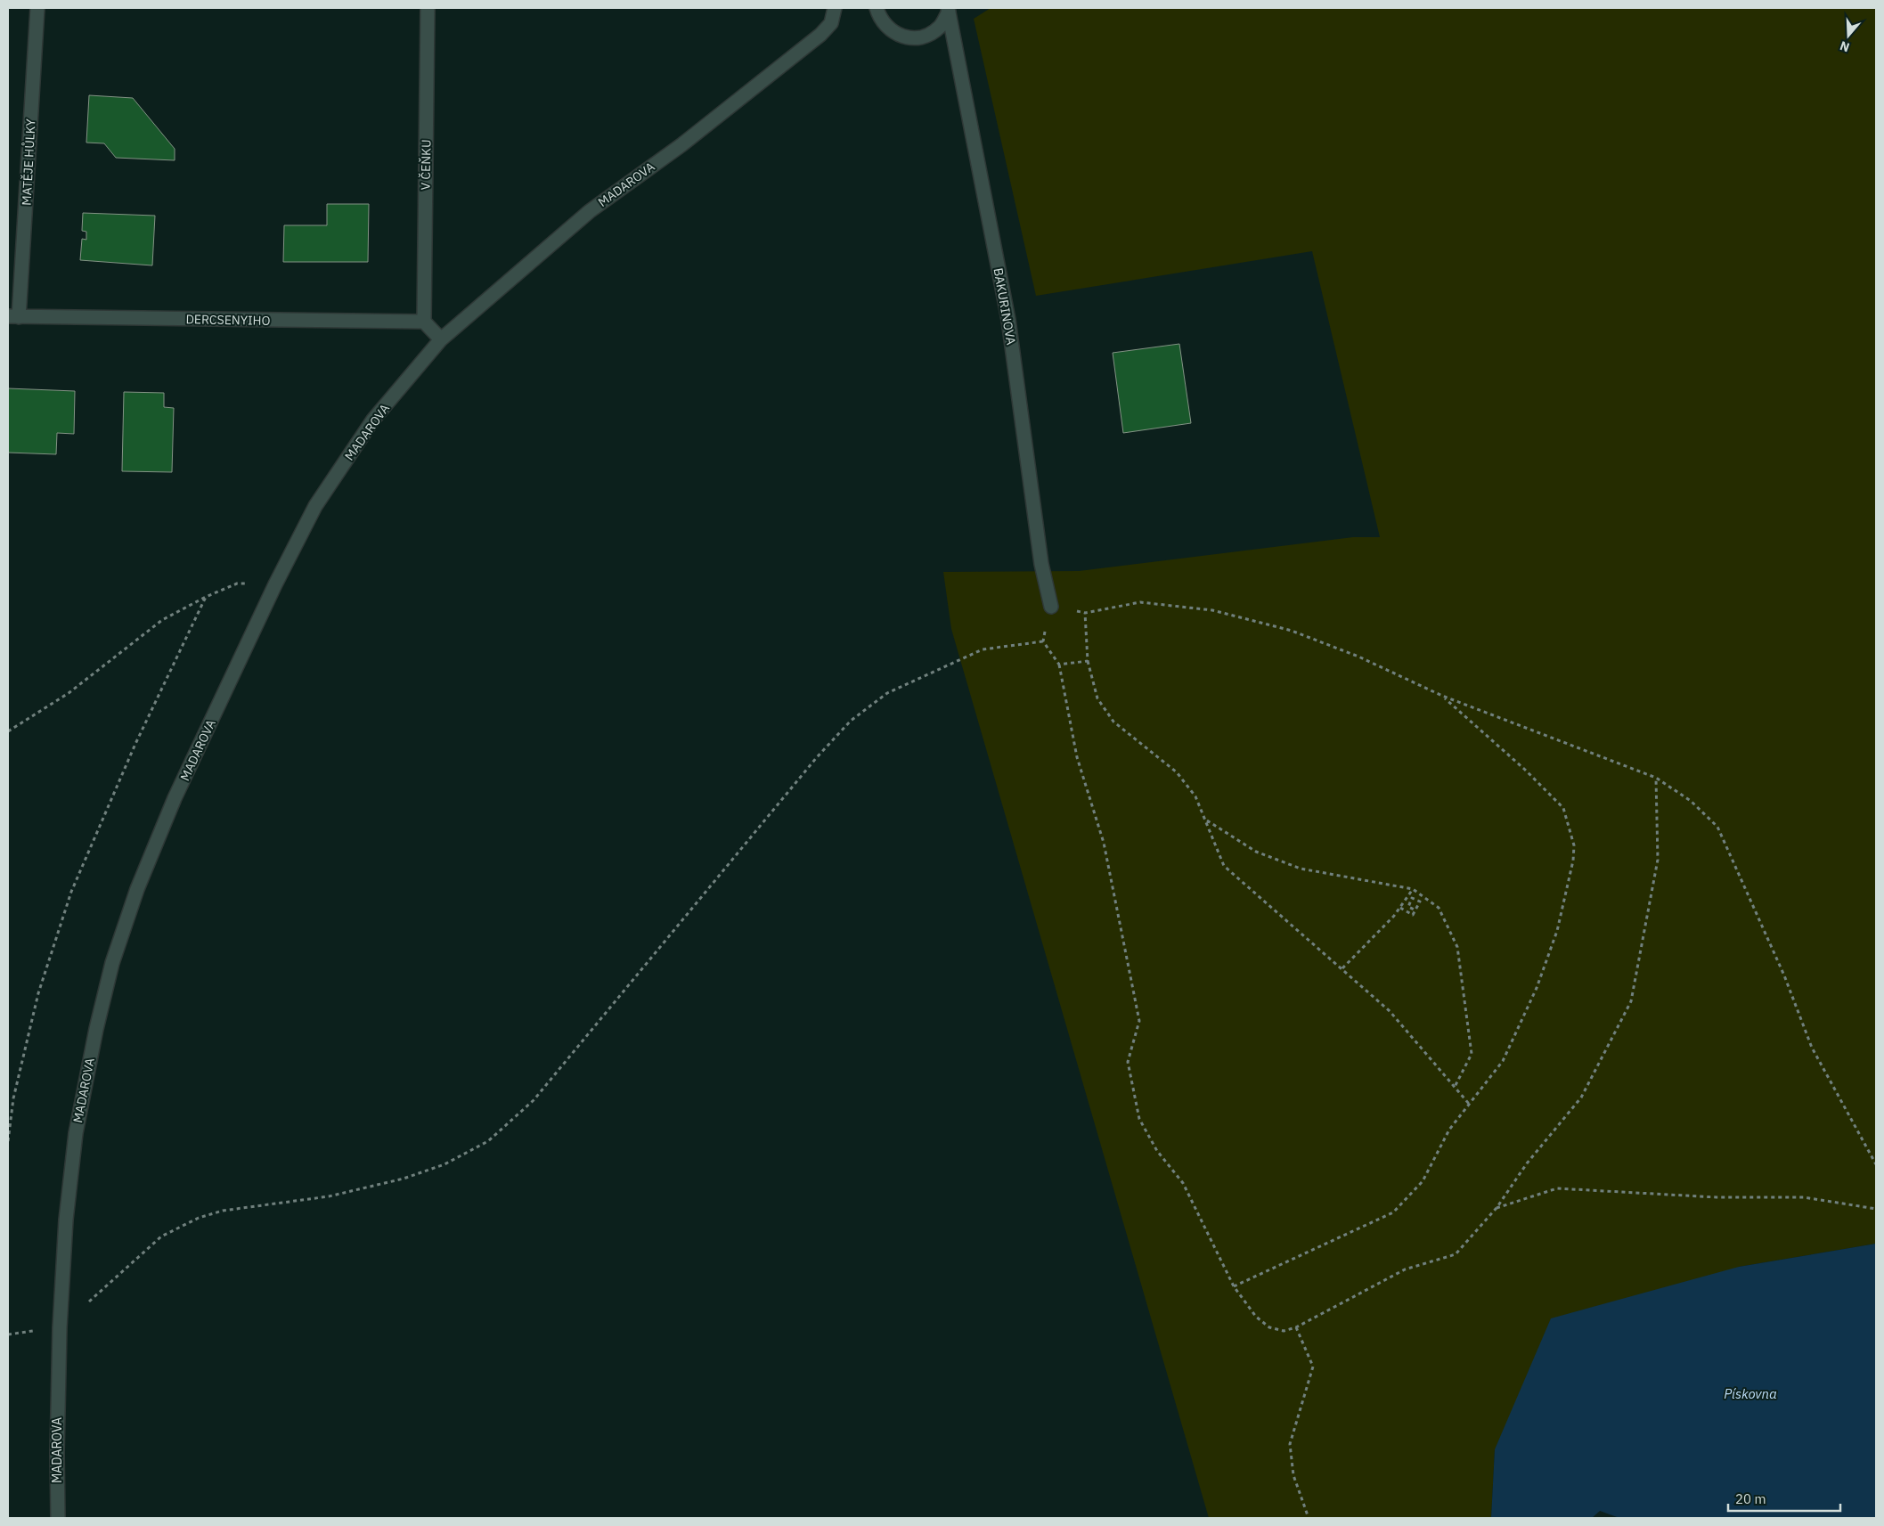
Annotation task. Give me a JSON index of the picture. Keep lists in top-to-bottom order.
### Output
{
  "streets": {
    "street": [
      "MATĚJE HŮLKY",
      "V ČEŇKU",
      "MADAROVA",
      "BAKURINOVA",
      "DERCSENYIHO"
    ]
  },
  "crossings": [
    ["MATĚJE HŮLKY", "DERCSENYIHO"],
    ["V ČEŇKU", "DERCSENYIHO"]
  ],
  "water": ["Pískovna"],
  "scale_bar": "20 m",
  "north": "bottom"
}
